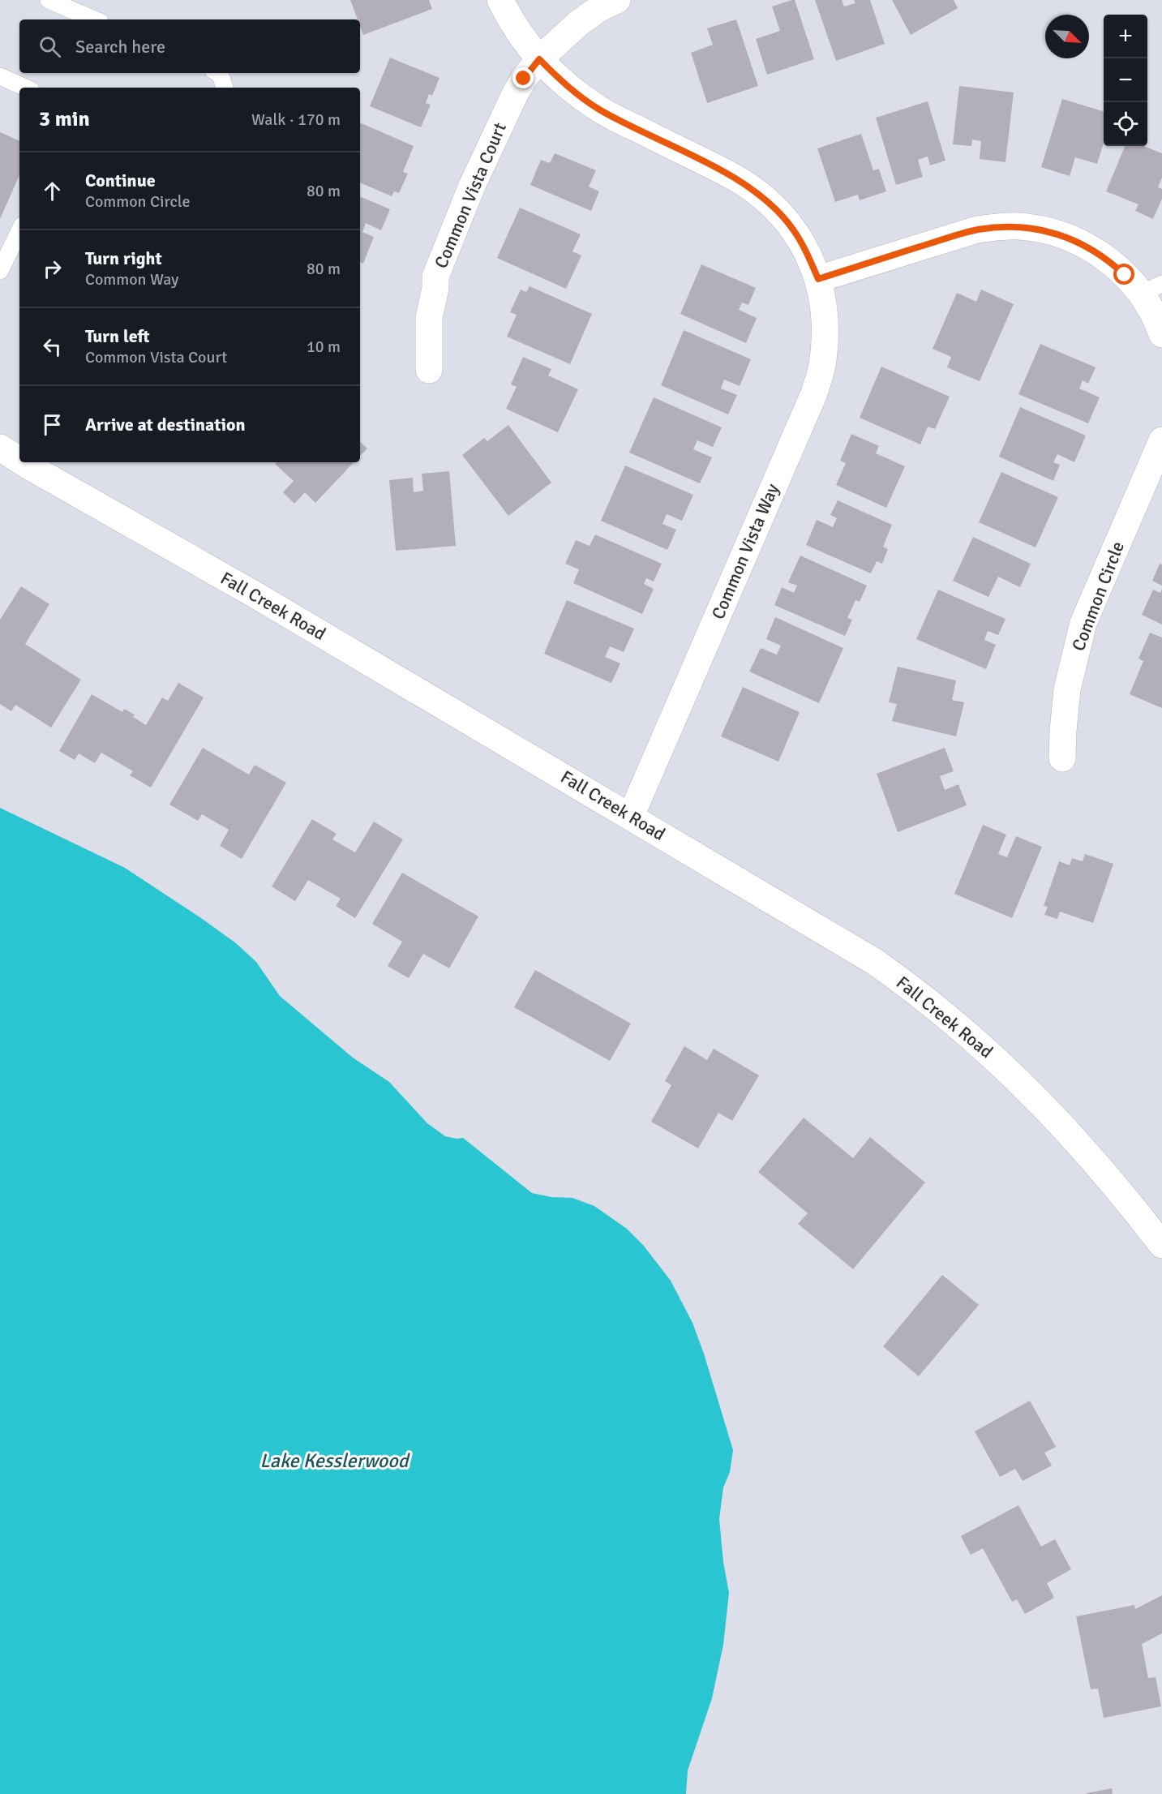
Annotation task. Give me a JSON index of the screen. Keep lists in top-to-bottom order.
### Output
{
  "streets": {
    "street": [
      "Common Vista Court",
      "Common Vista Way",
      "Common Circle",
      "Fall Creek Road"
    ]
  },
  "crossings": [
    ["Common Vista Court", "Common Vista Way"],
    ["Common Vista Way", "Fall Creek Road"]
  ],
  "water": ["Lake Kesslerwood"],
  "north": "bottom right",
  "page": {
    "map_buttons": ["+", "−"],
    "search": "Search here",
    "heading": ["3 min", "Walk · 170 m"],
    "list": [
      ["Continue", "Common Circle", "80 m"],
      ["Turn right", "Common Way", "80 m"],
      ["Turn left", "Common Vista Court", "10 m"],
      "Arrive at destination"
    ]
  }
}
